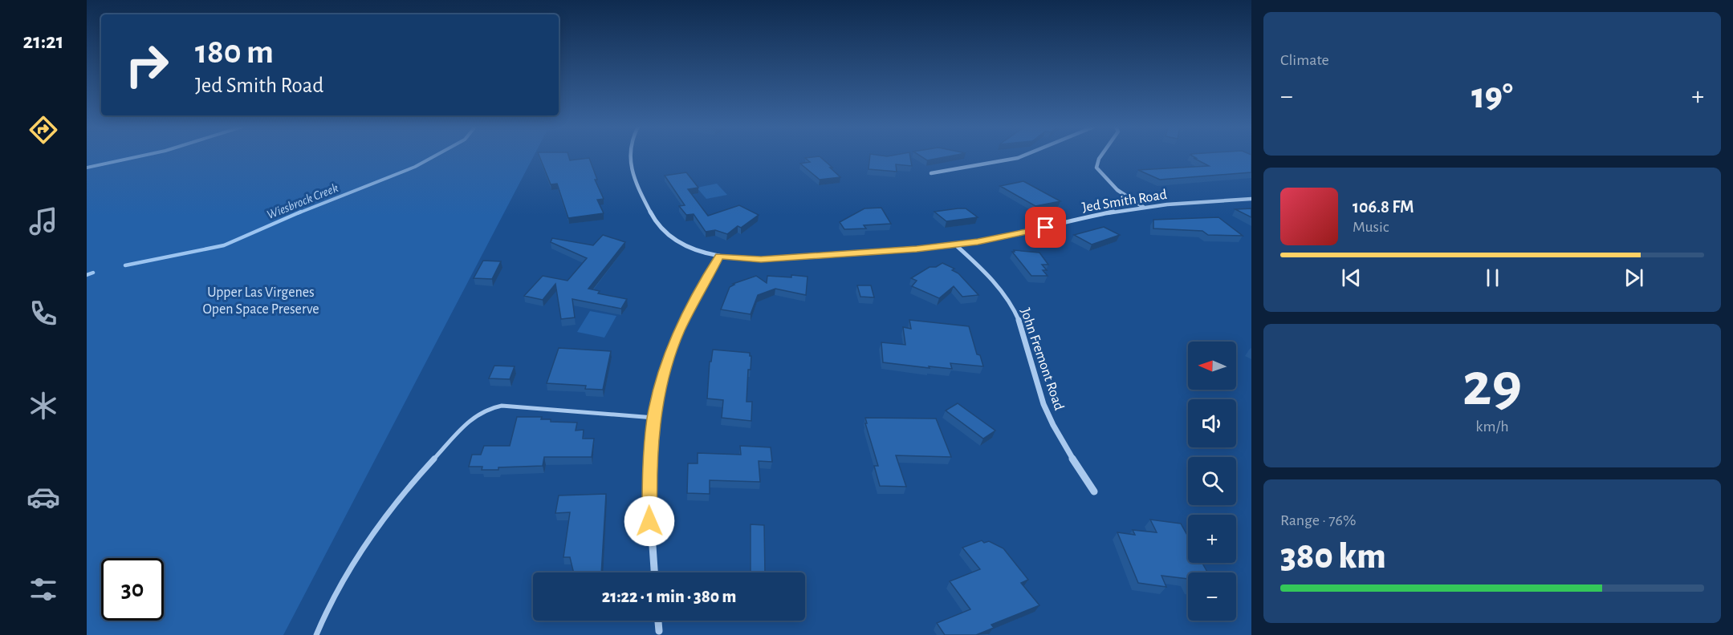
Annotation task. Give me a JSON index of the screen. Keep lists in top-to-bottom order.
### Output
{
  "streets": {
    "street": ["Jed Smith Road", "John Fremont Road"]
  },
  "crossings": [
    ["Jed Smith Road", "John Fremont Road"]
  ],
  "water": ["Wiesbrock Creek"],
  "parks": ["Upper Las Virgenes Open Space Preserve"],
  "north": "left",
  "page": {
    "tabs": "21:21",
    "tile": [
      "Climate",
      ["29", "km/h"],
      ["Range · 76%", "380 km"]
    ],
    "turn": ["180 m", "Jed Smith Road"],
    "heat": ["−", "19°", "+"],
    "song": ["106.8 FM", "Music"],
    "map_buttons": ["+", "−"],
    "limit": "30",
    "trip": "21:22 · 1 min · 380 m"
  }
}
